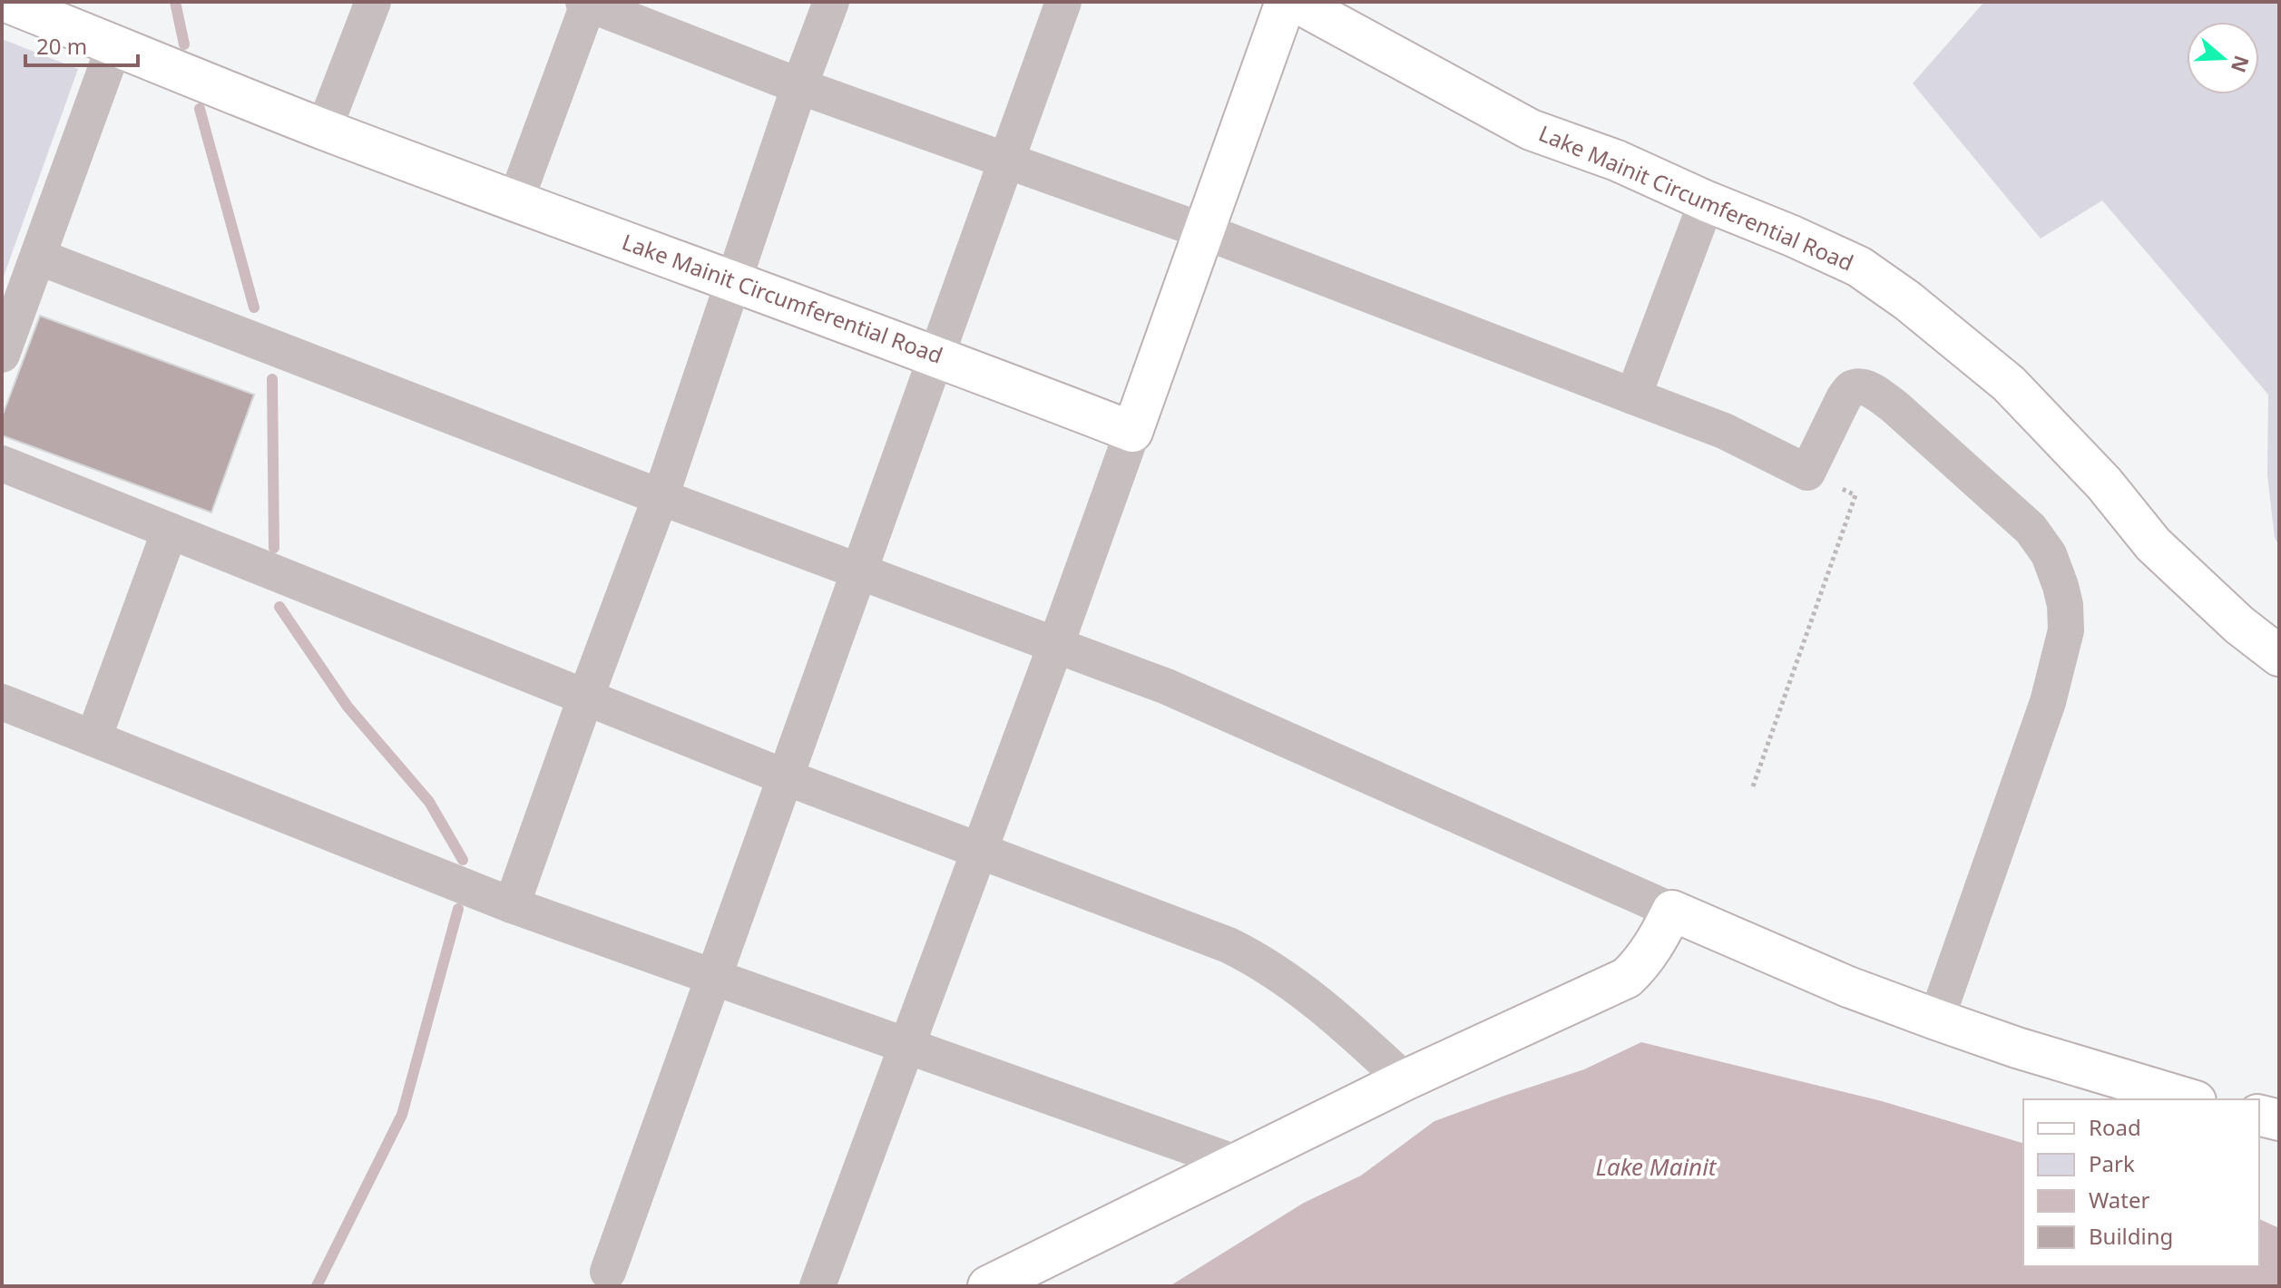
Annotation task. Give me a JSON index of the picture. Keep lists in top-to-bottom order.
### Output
{
  "streets": {
    "main road": ["Lake Mainit Circumferential Road"]
  },
  "water": ["Lake Mainit"],
  "legend": [
    "Road",
    "Park",
    "Water",
    "Building"
  ],
  "scale_bar": "20 m",
  "north": "right"
}
